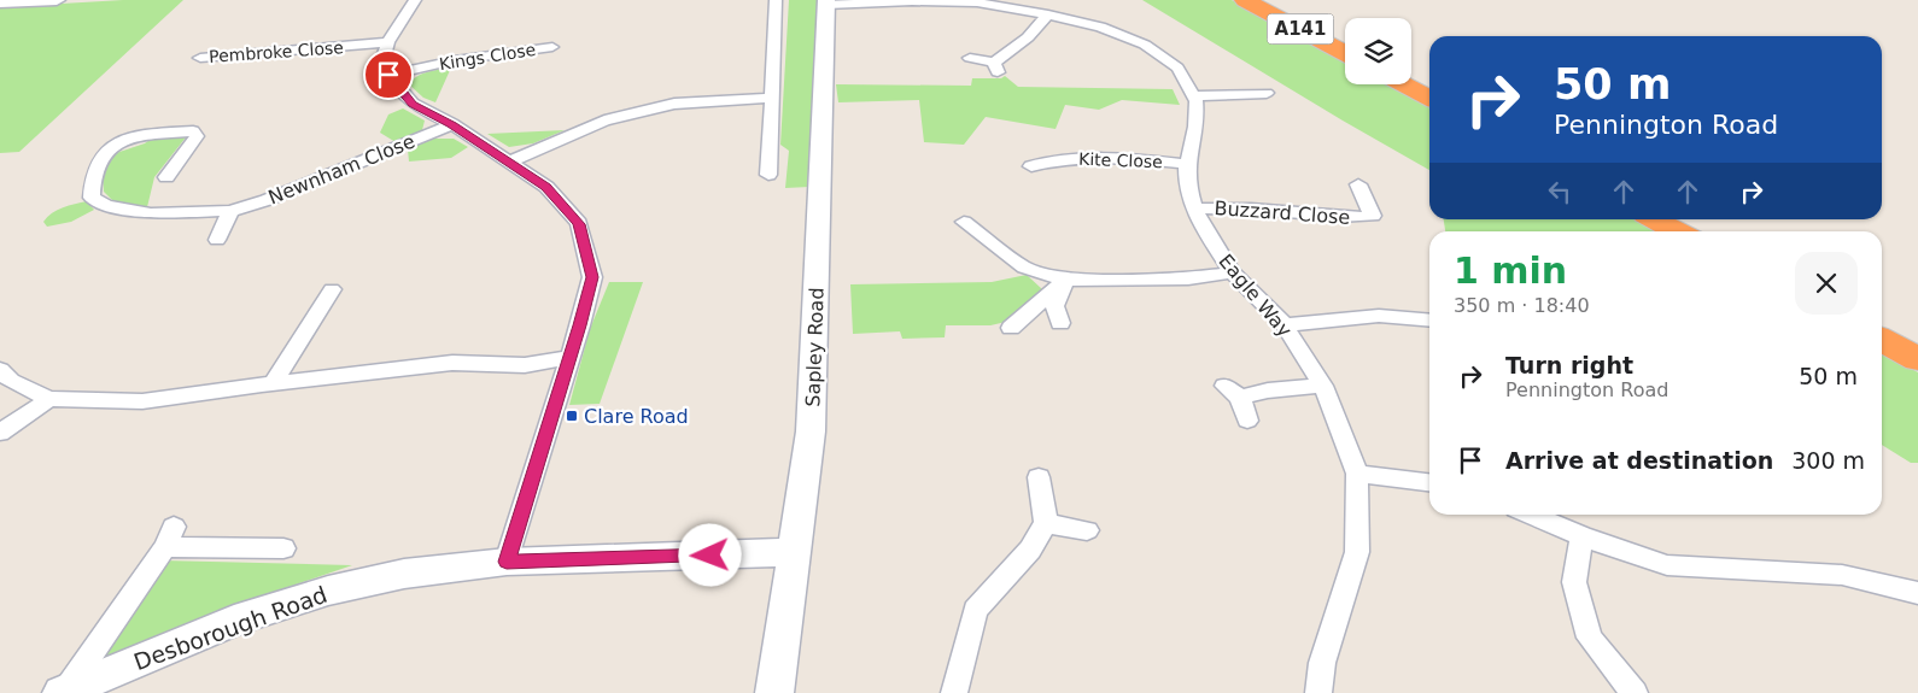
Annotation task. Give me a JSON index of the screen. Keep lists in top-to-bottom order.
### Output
{
  "streets": {
    "highway": ["A141"],
    "street": [
      "Pembroke Close",
      "Kings Close",
      "Kite Close",
      "Newnham Close",
      "Buzzard Close",
      "Eagle Way",
      "Sapley Road",
      "Desborough Road"
    ]
  },
  "crossings": [
    ["Kite Close", "Eagle Way"],
    ["Buzzard Close", "Eagle Way"],
    ["Sapley Road", "Desborough Road"]
  ],
  "places": {
    "transit": ["Clare Road"]
  },
  "page": {
    "turn": ["50 m", "Pennington Road"],
    "heading": ["1 min", "350 m · 18:40"],
    "list": [
      {
        "name": "Turn right",
        "note": "Pennington Road",
        "value": "50 m"
      },
      {
        "name": "Arrive at destination",
        "value": "300 m"
      }
    ]
  }
}
